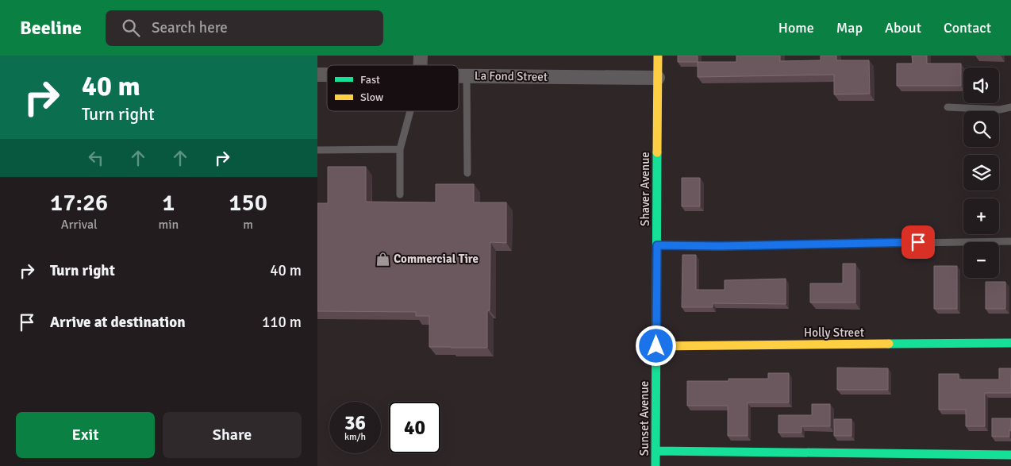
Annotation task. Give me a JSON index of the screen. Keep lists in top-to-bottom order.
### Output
{
  "streets": {
    "street": [
      "La Fond Street",
      "Shaver Avenue",
      "Holly Street",
      "Sunset Avenue"
    ]
  },
  "crossings": [
    ["La Fond Street", "Shaver Avenue"],
    ["Shaver Avenue", "Holly Street"],
    ["Shaver Avenue", "Sunset Avenue"],
    ["Holly Street", "Sunset Avenue"]
  ],
  "places": {
    "shop": ["Commercial Tire"]
  },
  "legend": ["Fast", "Slow"],
  "page": {
    "header": "Beeline",
    "search": "Search here",
    "nav": [
      "Home",
      "Map",
      "About",
      "Contact"
    ],
    "turn": ["40 m", "Turn right"],
    "map_buttons": ["+", "−"],
    "eta": [
      "17:26",
      "Arrival",
      "1",
      "min",
      "150",
      "m"
    ],
    "list": [
      {
        "name": "Turn right",
        "value": "40 m"
      },
      {
        "name": "Arrive at destination",
        "value": "110 m"
      }
    ],
    "speed": "36 km/h",
    "limit": "40",
    "buttons": ["Exit", "Share"]
  }
}
